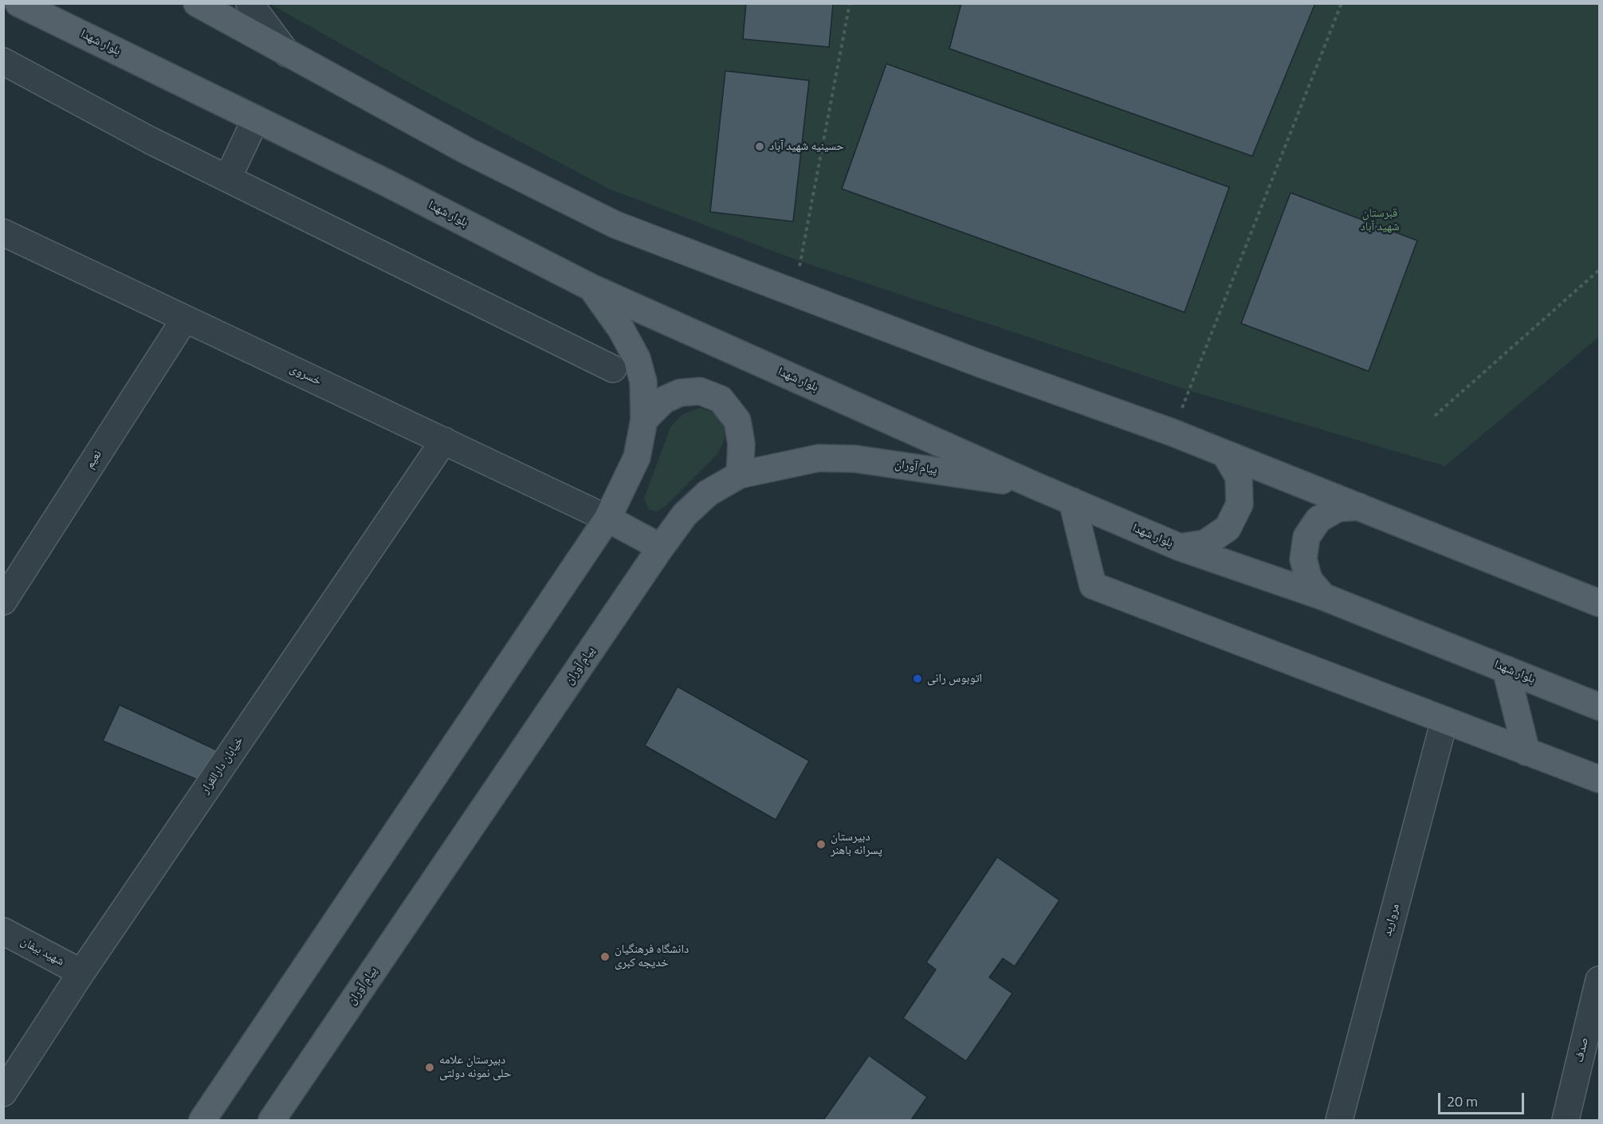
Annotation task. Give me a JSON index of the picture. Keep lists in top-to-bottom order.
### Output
{
  "streets": {
    "main road": ["بلوار شهدا", "پیام آوران"],
    "street": [
      "خسروی",
      "نعیم",
      "خیابان دارالقرار",
      "مروارید",
      "شهید بیفان",
      "صدف"
    ]
  },
  "crossings": [
    ["بلوار شهدا", "پیام آوران"],
    ["خسروی", "نعیم"],
    ["خسروی", "خیابان دارالقرار"],
    ["خیابان دارالقرار", "شهید بیفان"]
  ],
  "parks": ["قبرستان شهید آباد"],
  "places": [
    "حسینیه شهید آباد",
    "اتوبوس رانی",
    "دبیرستان پسرانه باهنر",
    "دانشگاه فرهنگیان خدیجه کبری",
    "دبیرستان علامه حلی نمونه دولتی"
  ],
  "scale_bar": "20 m"
}
